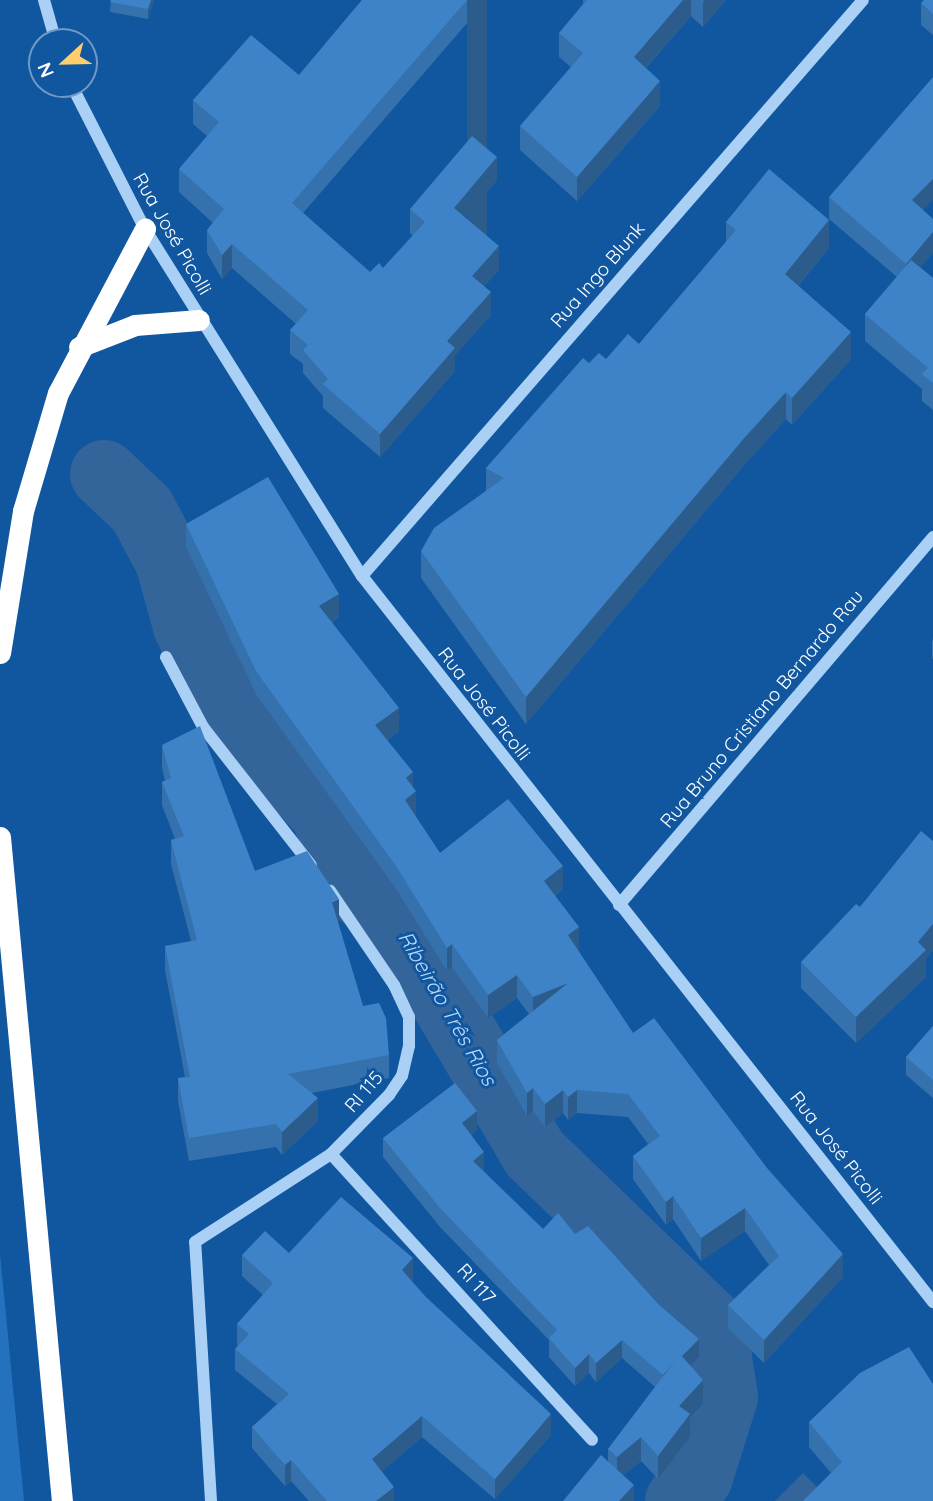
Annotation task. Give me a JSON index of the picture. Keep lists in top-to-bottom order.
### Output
{
  "streets": {
    "street": [
      "Rua José Picolli",
      "Rua Ingo Blunk",
      "Rua Bruno Cristiano Bernardo Rau",
      "RI 115",
      "RI 117"
    ]
  },
  "crossings": [
    ["Rua José Picolli", "Rua Ingo Blunk"],
    ["Rua José Picolli", "Rua Bruno Cristiano Bernardo Rau"],
    ["RI 115", "RI 117"]
  ],
  "water": ["Ribeirão Três Rios"],
  "north": "left"
}
